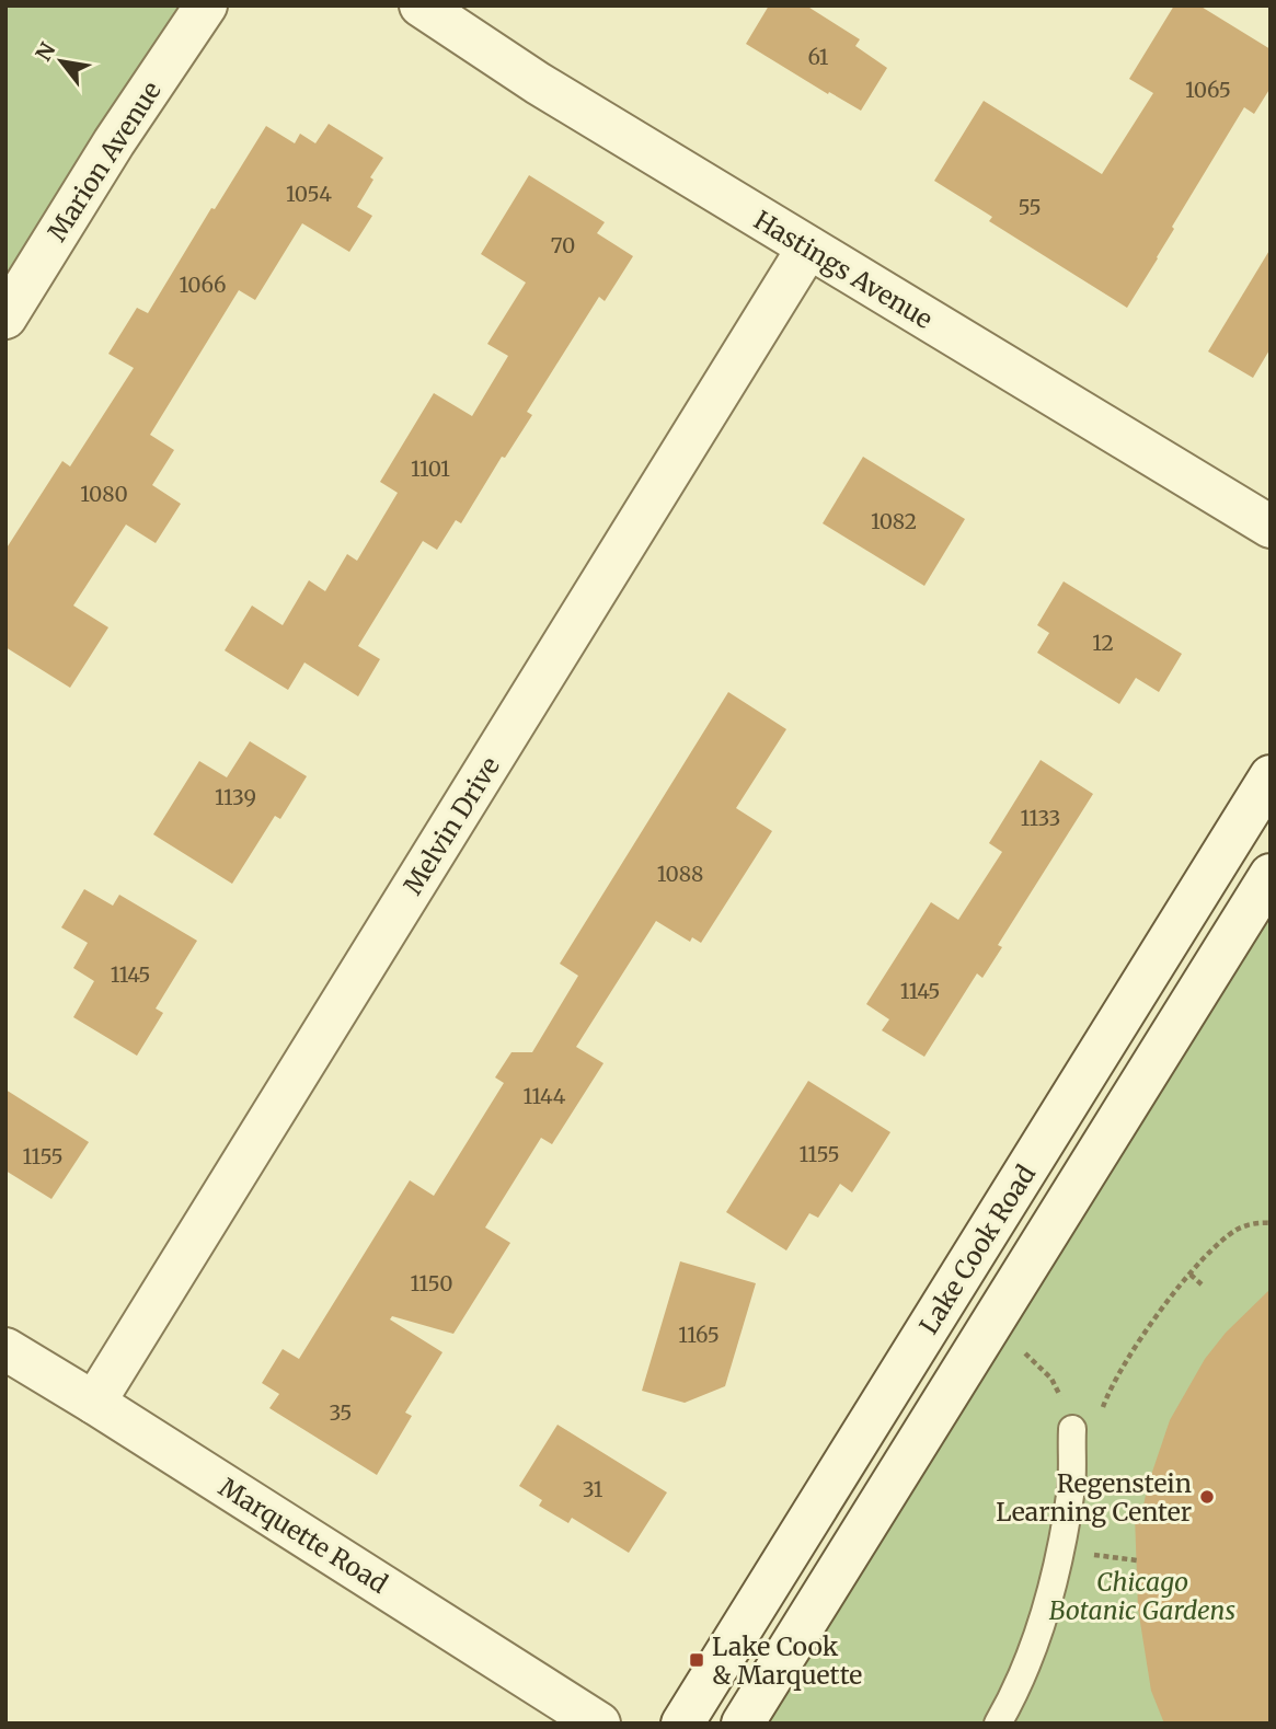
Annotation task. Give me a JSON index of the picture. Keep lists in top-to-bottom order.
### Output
{
  "streets": {
    "street": [
      "Marion Avenue",
      "Hastings Avenue",
      "Melvin Drive",
      "Lake Cook Road",
      "Marquette Road"
    ]
  },
  "crossings": [
    ["Hastings Avenue", "Melvin Drive"],
    ["Melvin Drive", "Marquette Road"]
  ],
  "parks": ["Chicago Botanic Gardens"],
  "places": {
    "other": ["Regenstein Learning Center"],
    "transit": ["Lake Cook & Marquette"]
  },
  "house_numbers": [
    "61",
    "1065",
    "1054",
    "55",
    "70",
    "1066",
    "1101",
    "1080",
    "1082",
    "12",
    "1139",
    "1133",
    "1088",
    "1145",
    "1145",
    "1144",
    "1155",
    "1155",
    "1150",
    "1165",
    "35",
    "31"
  ],
  "north": "top left"
}
